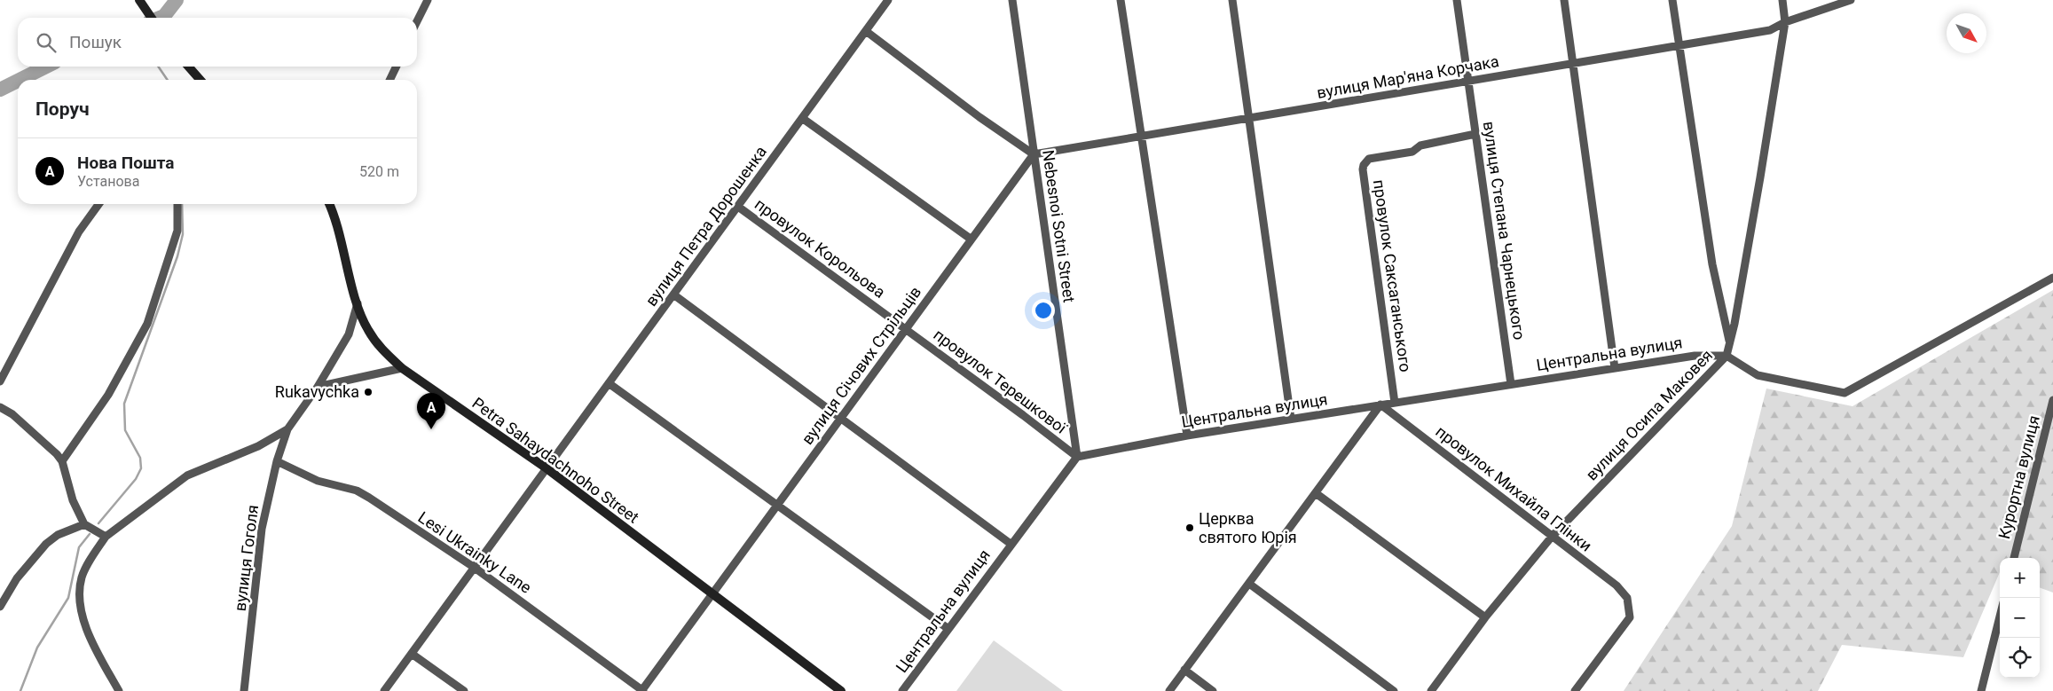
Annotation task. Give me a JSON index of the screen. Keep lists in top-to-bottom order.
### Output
{
  "streets": {
    "street": [
      "вулиця Мар'яна Корчака",
      "вулиця Петра Дорошенка",
      "Nebesnoi Sotni Street",
      "вулиця Степана Чарнецького",
      "провулок Корольова",
      "провулок Саксаганського",
      "Центральна вулиця",
      "вулиця Січових Стрільців",
      "провулок Терешкової",
      "вулиця Осипа Маковея",
      "Petra Sahaydachnoho Street",
      "Курортна вулиця",
      "провулок Михайла Глінки",
      "Lesi Ukrainky Lane",
      "вулиця Гоголя"
    ]
  },
  "crossings": [
    ["вулиця Мар'яна Корчака", "Nebesnoi Sotni Street"],
    ["вулиця Мар'яна Корчака", "вулиця Степана Чарнецького"],
    ["вулиця Мар'яна Корчака", "вулиця Січових Стрільців"],
    ["вулиця Мар'яна Корчака", "вулиця Осипа Маковея"],
    ["вулиця Петра Дорошенка", "провулок Корольова"],
    ["вулиця Петра Дорошенка", "Petra Sahaydachnoho Street"],
    ["вулиця Петра Дорошенка", "Lesi Ukrainky Lane"],
    ["Nebesnoi Sotni Street", "Центральна вулиця"],
    ["Nebesnoi Sotni Street", "вулиця Січових Стрільців"],
    ["Nebesnoi Sotni Street", "провулок Терешкової"],
    ["вулиця Степана Чарнецького", "провулок Саксаганського"],
    ["вулиця Степана Чарнецького", "Центральна вулиця"],
    ["провулок Корольова", "вулиця Січових Стрільців"],
    ["провулок Корольова", "провулок Терешкової"],
    ["провулок Саксаганського", "Центральна вулиця"],
    ["Центральна вулиця", "провулок Терешкової"],
    ["Центральна вулиця", "вулиця Осипа Маковея"],
    ["Центральна вулиця", "провулок Михайла Глінки"],
    ["вулиця Січових Стрільців", "провулок Терешкової"],
    ["вулиця Січових Стрільців", "Petra Sahaydachnoho Street"],
    ["вулиця Січових Стрільців", "Lesi Ukrainky Lane"],
    ["вулиця Осипа Маковея", "провулок Михайла Глінки"],
    ["Petra Sahaydachnoho Street", "вулиця Гоголя"],
    ["Lesi Ukrainky Lane", "вулиця Гоголя"]
  ],
  "places": ["Rukavychka", "Церква святого Юрія"],
  "north": "bottom right",
  "page": {
    "search": "Пошук",
    "heading": "Поруч",
    "list": [
      {
        "mark": "A",
        "name": "Нова Пошта",
        "note": "Установа",
        "value": "520 m"
      }
    ],
    "pins": "A",
    "map_buttons": ["+", "−"]
  }
}
